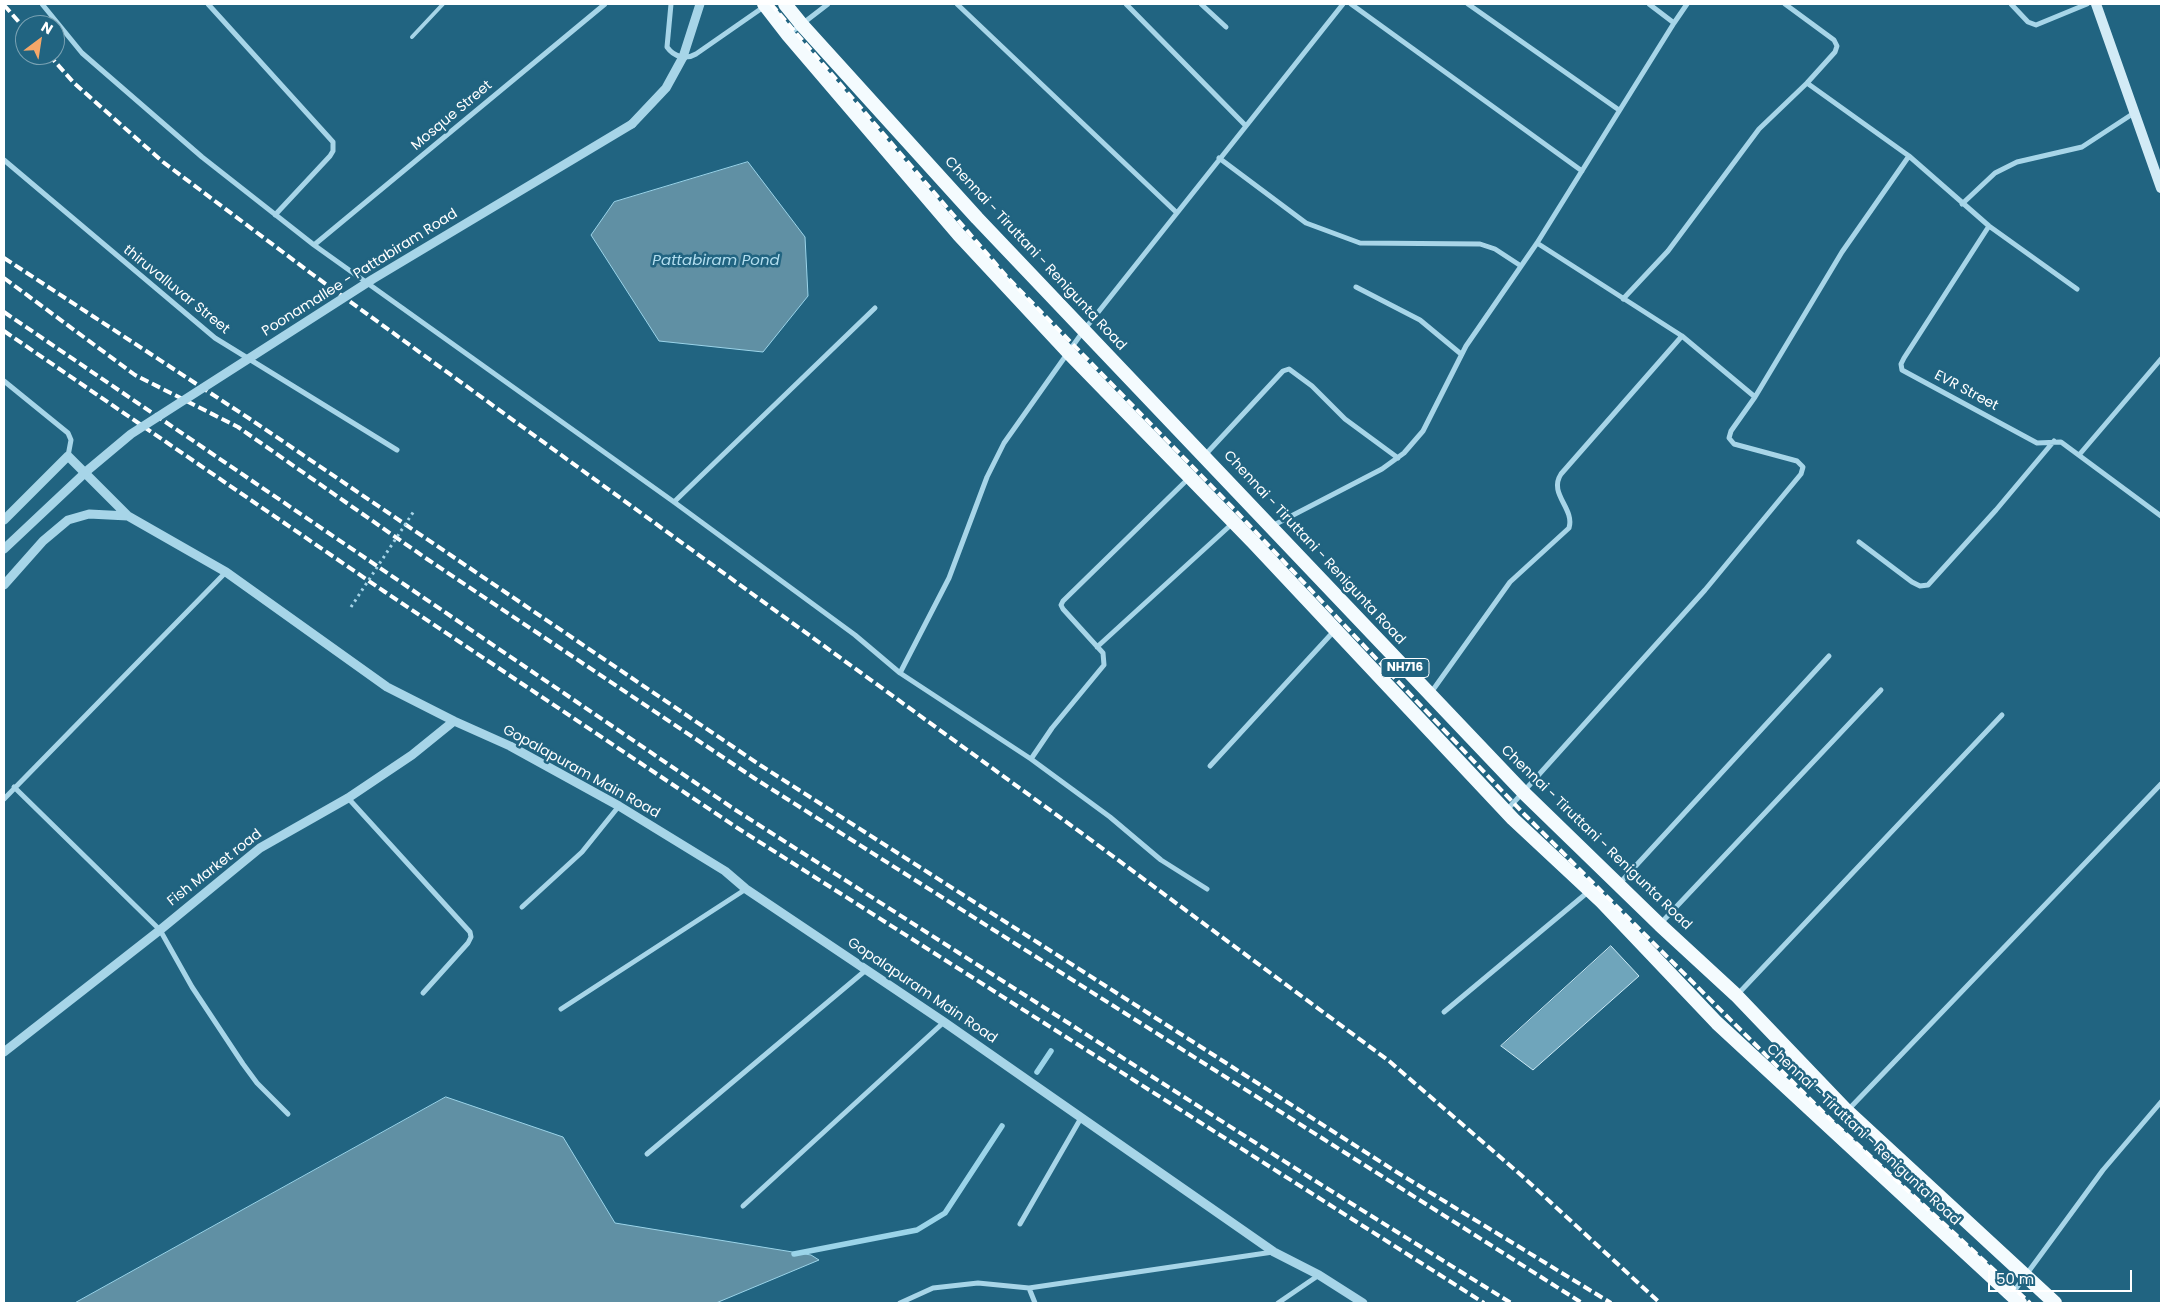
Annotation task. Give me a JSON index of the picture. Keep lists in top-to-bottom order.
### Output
{
  "streets": {
    "highway": ["Chennai - Tiruttani - Renigunta Road", "NH716"],
    "street": [
      "Mosque Street",
      "Poonamallee - Pattabiram Road",
      "thiruvalluvar Street",
      "EVR Street",
      "Gopalapuram Main Road",
      "Fish Market road"
    ]
  },
  "crossings": [
    ["Gopalapuram Main Road", "Fish Market road"]
  ],
  "water": ["Pattabiram Pond"],
  "scale_bar": "50 m",
  "north": "top right"
}
